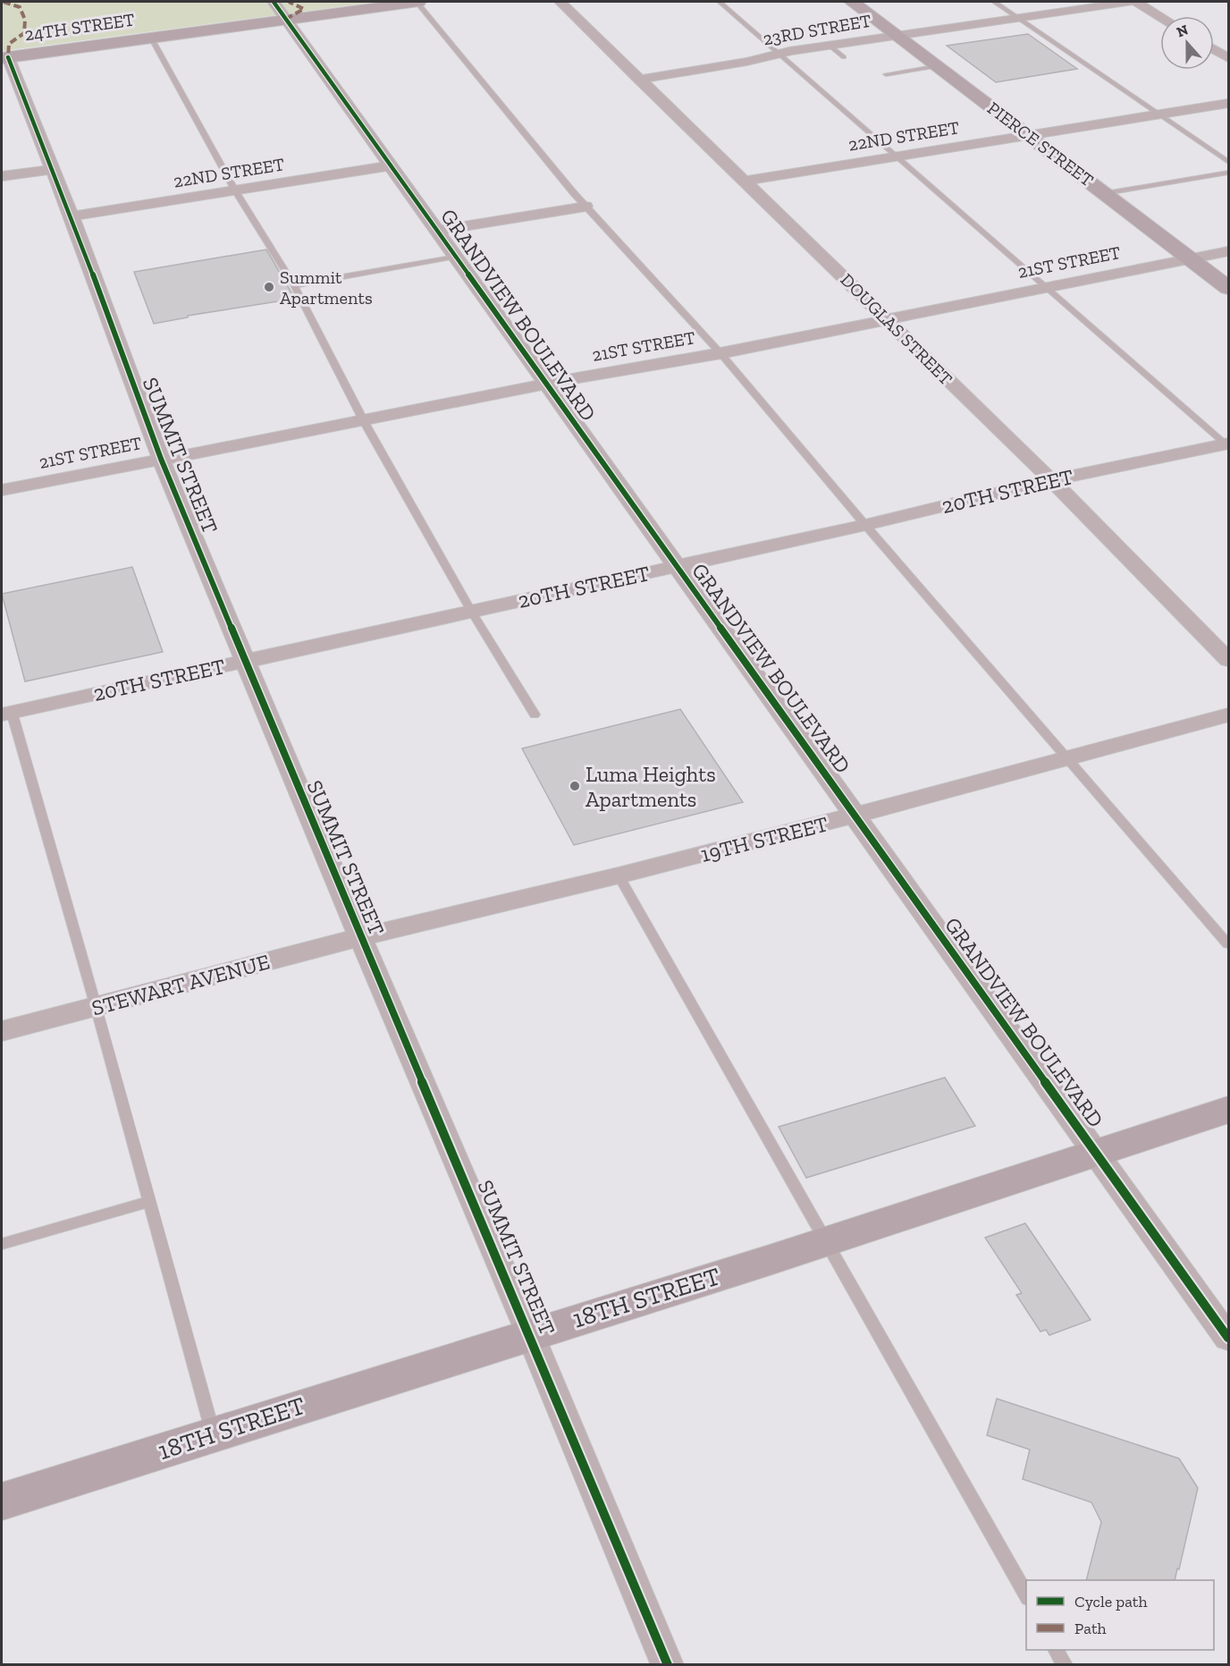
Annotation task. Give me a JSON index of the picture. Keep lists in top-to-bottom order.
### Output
{
  "streets": {
    "main road": ["24TH STREET", "PIERCE STREET", "18TH STREET"],
    "street": [
      "23RD STREET",
      "22ND STREET",
      "21ST STREET",
      "GRANDVIEW BOULEVARD",
      "DOUGLAS STREET",
      "SUMMIT STREET",
      "20TH STREET",
      "19TH STREET",
      "STEWART AVENUE"
    ]
  },
  "crossings": [
    ["24TH STREET", "GRANDVIEW BOULEVARD"],
    ["24TH STREET", "SUMMIT STREET"],
    ["23RD STREET", "PIERCE STREET"],
    ["23RD STREET", "DOUGLAS STREET"],
    ["22ND STREET", "PIERCE STREET"],
    ["22ND STREET", "GRANDVIEW BOULEVARD"],
    ["22ND STREET", "DOUGLAS STREET"],
    ["22ND STREET", "SUMMIT STREET"],
    ["PIERCE STREET", "21ST STREET"],
    ["21ST STREET", "GRANDVIEW BOULEVARD"],
    ["21ST STREET", "DOUGLAS STREET"],
    ["21ST STREET", "SUMMIT STREET"],
    ["GRANDVIEW BOULEVARD", "20TH STREET"],
    ["GRANDVIEW BOULEVARD", "19TH STREET"],
    ["GRANDVIEW BOULEVARD", "18TH STREET"],
    ["DOUGLAS STREET", "20TH STREET"],
    ["SUMMIT STREET", "20TH STREET"],
    ["SUMMIT STREET", "19TH STREET"],
    ["SUMMIT STREET", "STEWART AVENUE"],
    ["SUMMIT STREET", "18TH STREET"],
    ["19TH STREET", "STEWART AVENUE"]
  ],
  "places": ["Summit Apartments", "Luma Heights Apartments"],
  "legend": ["Cycle path", "Path"],
  "north": "top"
}
